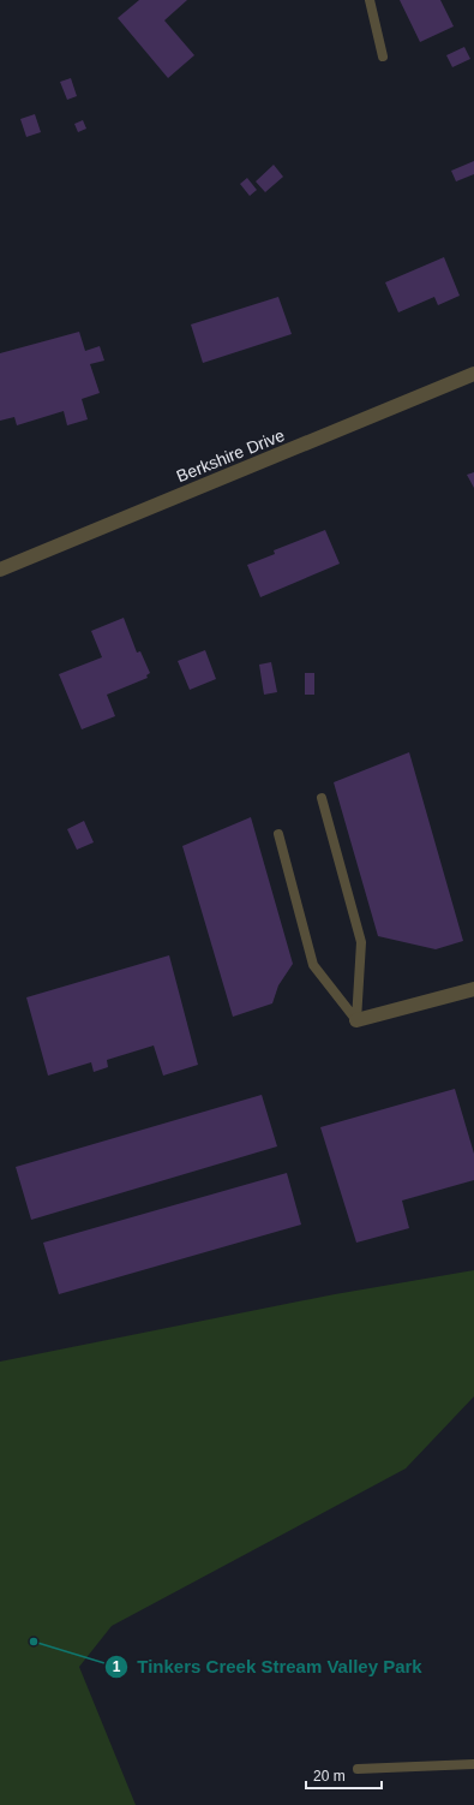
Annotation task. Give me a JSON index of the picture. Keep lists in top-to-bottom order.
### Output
{
  "streets": {
    "street": ["Berkshire Drive"]
  },
  "places": ["Tinkers Creek Stream Valley Park"],
  "scale_bar": "20 m"
}
